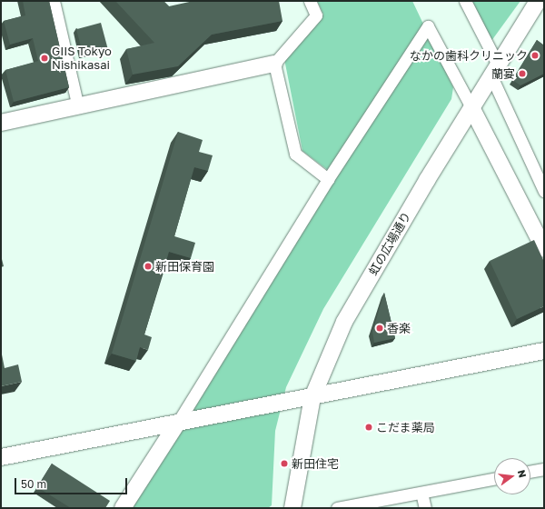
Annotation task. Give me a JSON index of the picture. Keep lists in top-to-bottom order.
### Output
{
  "streets": {
    "street": ["虹の広場通り"]
  },
  "places": [
    "なかの歯科クリニック",
    "GIIS Tokyo Nishikasai",
    "蘭宴",
    "新田保育園",
    "香楽",
    "こだま薬局",
    "新田住宅"
  ],
  "scale_bar": "50 m",
  "north": "right"
}
